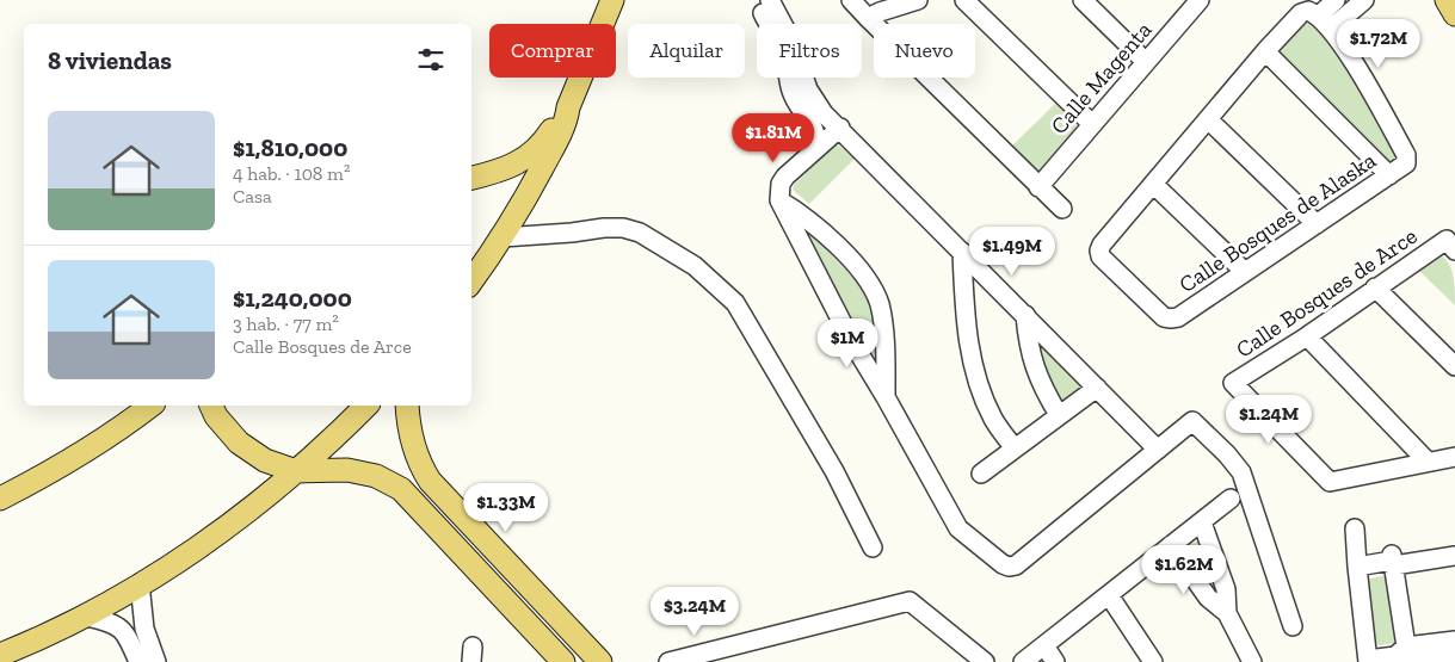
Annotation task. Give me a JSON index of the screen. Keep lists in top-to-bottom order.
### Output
{
  "streets": {
    "street": ["Calle Magenta", "Calle Bosques de Alaska", "Calle Bosques de Arce"]
  },
  "page": {
    "price": [
      "$1.72M",
      "$1.81M",
      "$1.49M",
      "$1M",
      "$1.24M",
      "$1.33M",
      "$1.62M",
      "$3.24M"
    ],
    "chip": [
      "Comprar",
      "Alquilar",
      "Filtros",
      "Nuevo"
    ],
    "heading": "8 viviendas",
    "list": [
      {
        "name": "$1,810,000",
        "note": "4 hab. · 108 m² · Casa"
      },
      {
        "name": "$1,240,000",
        "note": "3 hab. · 77 m² · Calle Bosques de Arce"
      }
    ]
  }
}
